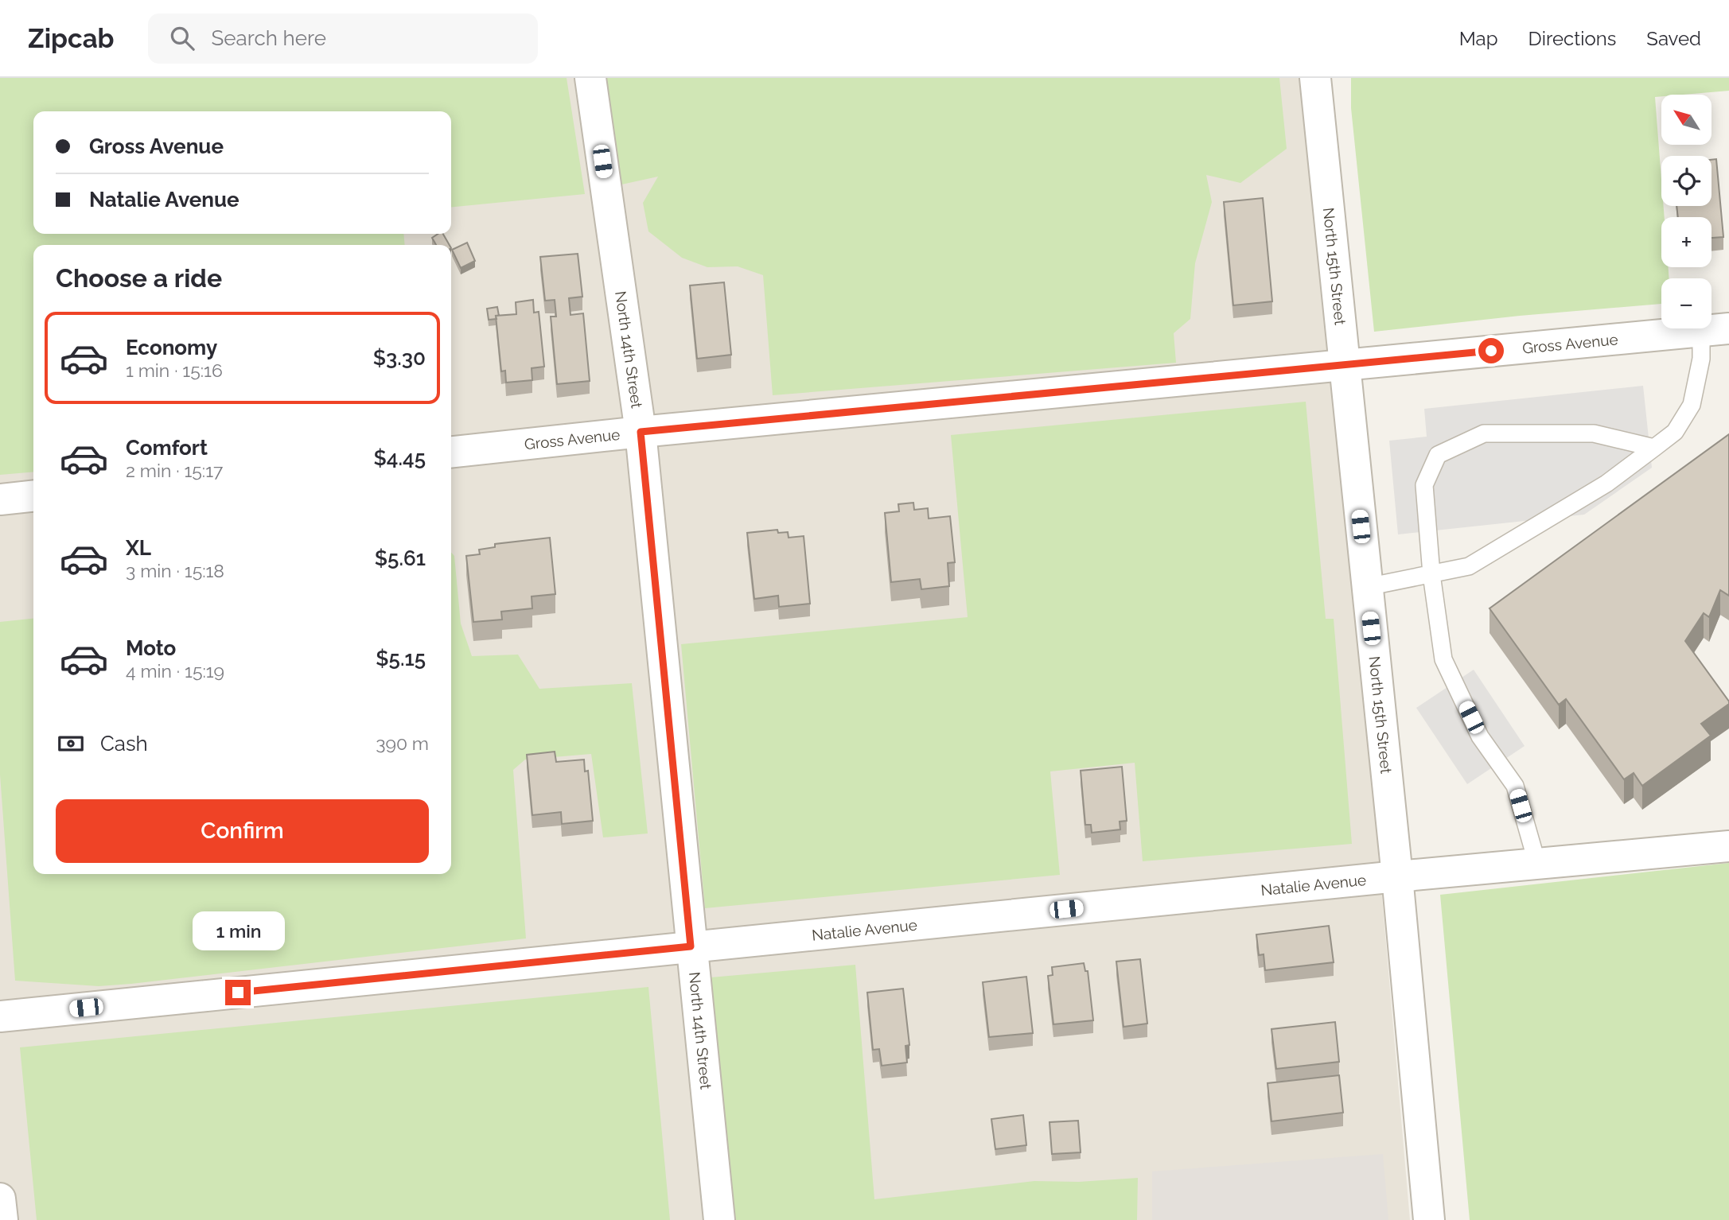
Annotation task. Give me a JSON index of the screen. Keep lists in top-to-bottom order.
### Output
{
  "streets": {
    "street": [
      "North 15th Street",
      "Gross Avenue",
      "North 14th Street",
      "Natalie Avenue"
    ]
  },
  "crossings": [
    ["North 15th Street", "Gross Avenue"],
    ["North 15th Street", "Natalie Avenue"],
    ["Gross Avenue", "North 14th Street"],
    ["North 14th Street", "Natalie Avenue"]
  ],
  "north": "top left",
  "page": {
    "header": "Zipcab",
    "search": "Search here",
    "nav": ["Map", "Directions", "Saved"],
    "map_buttons": ["+", "−"],
    "banner": ["Gross Avenue", "Natalie Avenue"],
    "heading": "Choose a ride",
    "list": [
      {
        "name": "Economy",
        "note": "1 min · 15:16",
        "value": "$3.30"
      },
      {
        "name": "Comfort",
        "note": "2 min · 15:17",
        "value": "$4.45"
      },
      {
        "name": "XL",
        "note": "3 min · 15:18",
        "value": "$5.61"
      },
      {
        "name": "Moto",
        "note": "4 min · 15:19",
        "value": "$5.15"
      }
    ],
    "pay": ["Cash", "390 m"],
    "buttons": "Confirm",
    "bubble": "1 min"
  }
}
